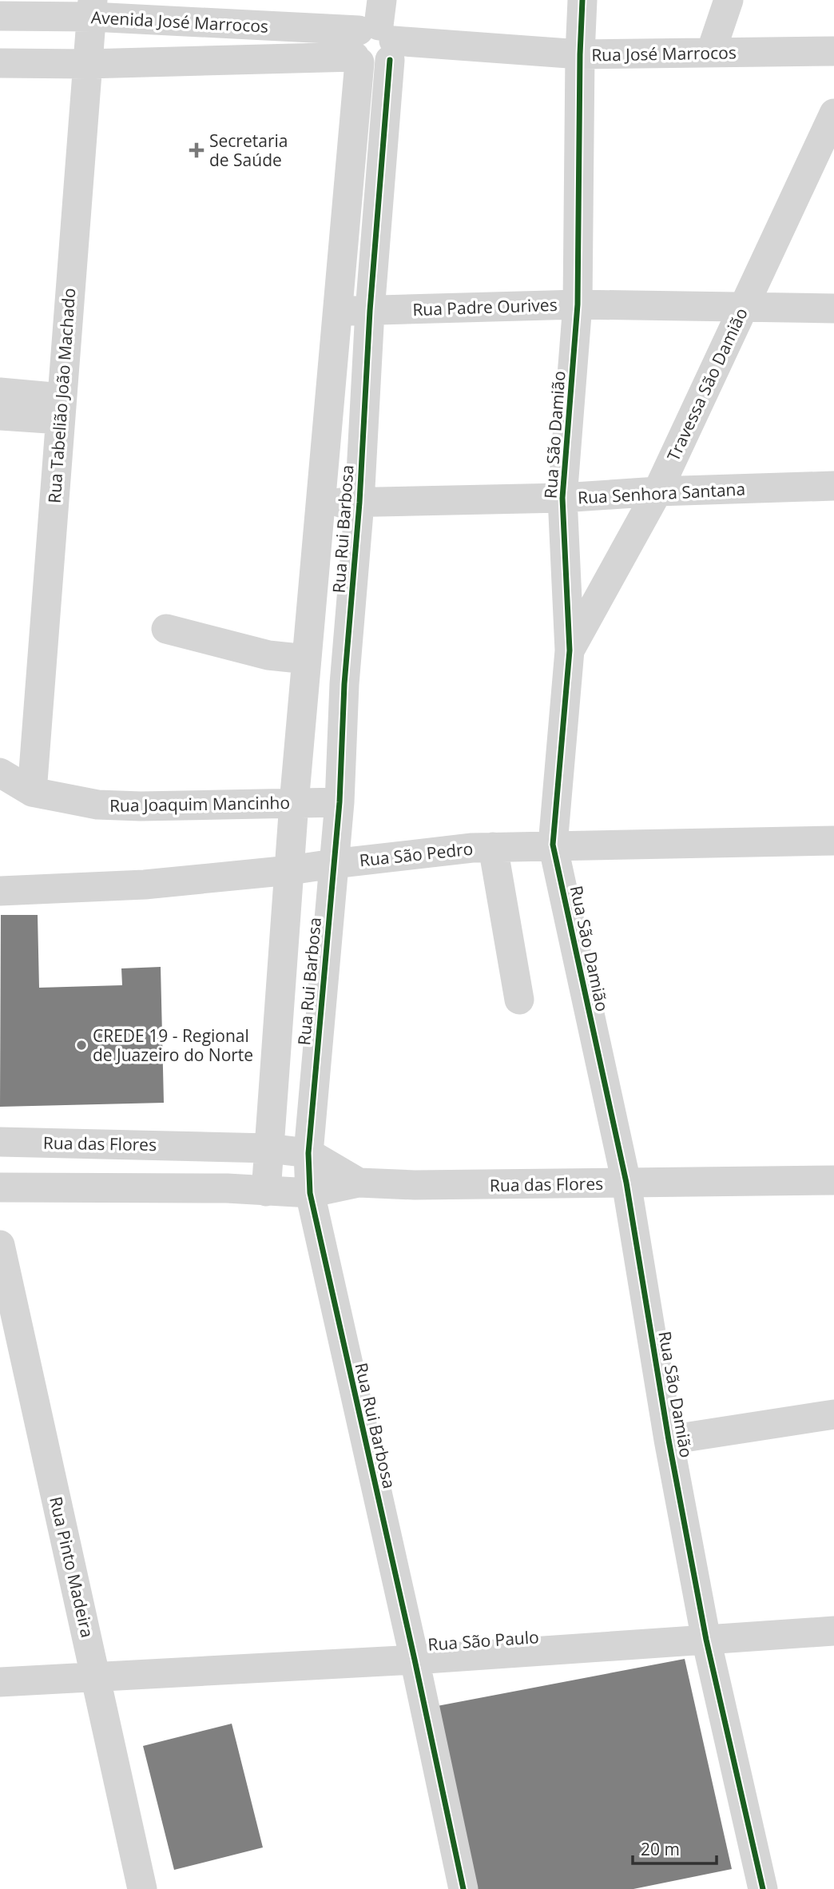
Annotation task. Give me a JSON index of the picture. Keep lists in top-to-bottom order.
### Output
{
  "streets": {
    "street": [
      "Avenida José Marrocos",
      "Rua José Marrocos",
      "Rua Padre Ourives",
      "Travessa São Damião",
      "Rua Tabelião João Machado",
      "Rua São Damião",
      "Rua Senhora Santana",
      "Rua Rui Barbosa",
      "Rua Joaquim Mancinho",
      "Rua São Pedro",
      "Rua das Flores",
      "Rua Pinto Madeira",
      "Rua São Paulo"
    ]
  },
  "crossings": [
    ["Avenida José Marrocos", "Rua José Marrocos"],
    ["Avenida José Marrocos", "Rua Tabelião João Machado"],
    ["Avenida José Marrocos", "Rua Rui Barbosa"],
    ["Rua José Marrocos", "Rua São Damião"],
    ["Rua José Marrocos", "Rua Rui Barbosa"],
    ["Rua Padre Ourives", "Travessa São Damião"],
    ["Rua Padre Ourives", "Rua São Damião"],
    ["Rua Padre Ourives", "Rua Rui Barbosa"],
    ["Travessa São Damião", "Rua São Damião"],
    ["Travessa São Damião", "Rua Senhora Santana"],
    ["Rua Tabelião João Machado", "Rua Joaquim Mancinho"],
    ["Rua São Damião", "Rua Senhora Santana"],
    ["Rua São Damião", "Rua São Pedro"],
    ["Rua São Damião", "Rua das Flores"],
    ["Rua São Damião", "Rua São Paulo"],
    ["Rua Senhora Santana", "Rua Rui Barbosa"],
    ["Rua Rui Barbosa", "Rua Joaquim Mancinho"],
    ["Rua Rui Barbosa", "Rua São Pedro"],
    ["Rua Rui Barbosa", "Rua das Flores"],
    ["Rua Rui Barbosa", "Rua São Paulo"],
    ["Rua Pinto Madeira", "Rua São Paulo"]
  ],
  "places": {
    "health": ["Secretaria de Saúde"],
    "other": ["CREDE 19 - Regional de Juazeiro do Norte"]
  },
  "scale_bar": "20 m"
}
